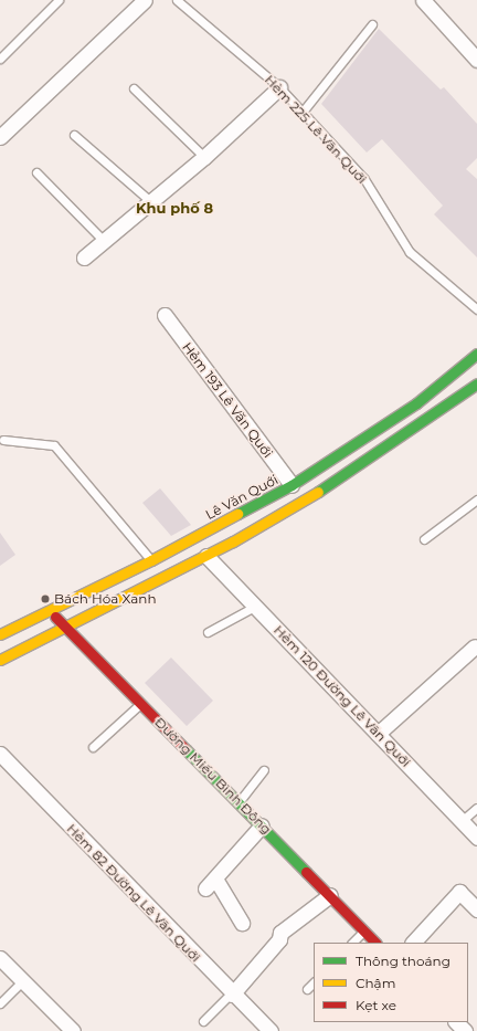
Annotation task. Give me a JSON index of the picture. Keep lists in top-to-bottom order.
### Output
{
  "streets": {
    "main road": ["Lê Văn Quới", "Đường Miếu Bình Đông"],
    "street": ["Hẻm 193 Lê Văn Quới", "Hẻm 120 Đường Lê Văn Quới", "Hẻm 82 Đường Lê Văn Quới"],
    "lane": ["Hẻm 225 Lê Văn Quới"]
  },
  "crossings": [
    ["Hẻm 193 Lê Văn Quới", "Lê Văn Quới"],
    ["Lê Văn Quới", "Đường Miếu Bình Đông"]
  ],
  "districts": ["Khu phố 8"],
  "places": ["Bách Hóa Xanh"],
  "legend": ["Thông thoáng", "Chậm", "Kẹt xe"]
}
